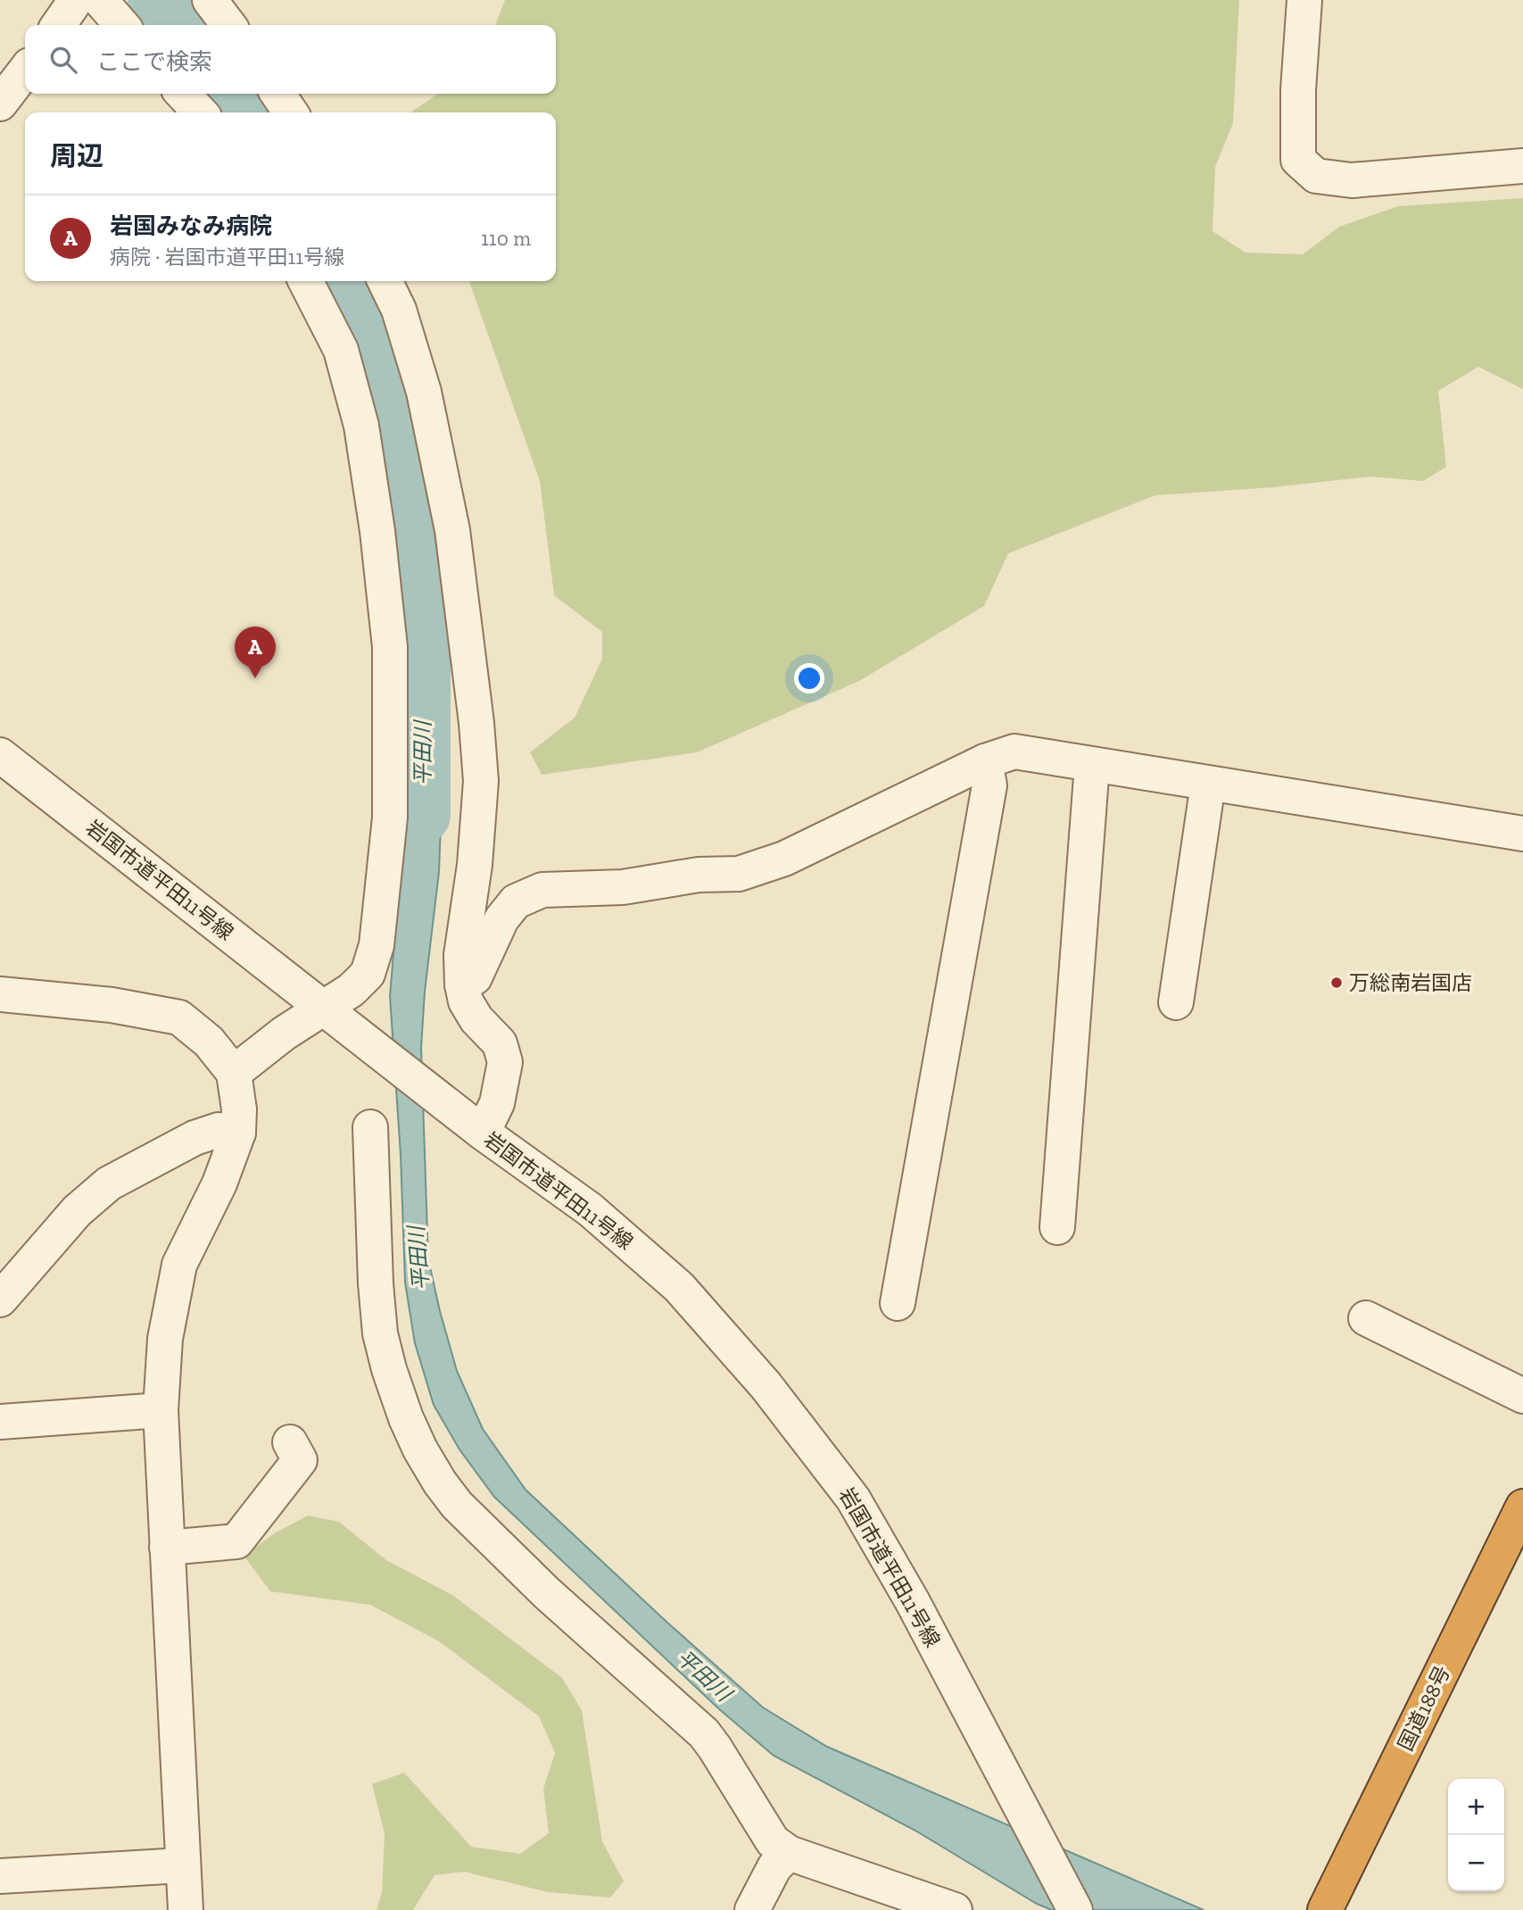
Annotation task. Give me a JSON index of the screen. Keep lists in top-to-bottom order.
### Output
{
  "streets": {
    "highway": ["国道188号"],
    "street": ["岩国市道平田11号線"]
  },
  "water": ["平田川"],
  "places": ["万総南岩国店"],
  "page": {
    "search": "ここで検索",
    "heading": "周辺",
    "list": [
      {
        "mark": "A",
        "name": "岩国みなみ病院",
        "note": "病院 · 岩国市道平田11号線",
        "value": "110 m"
      }
    ],
    "pins": "A",
    "map_buttons": ["+", "−"]
  }
}
